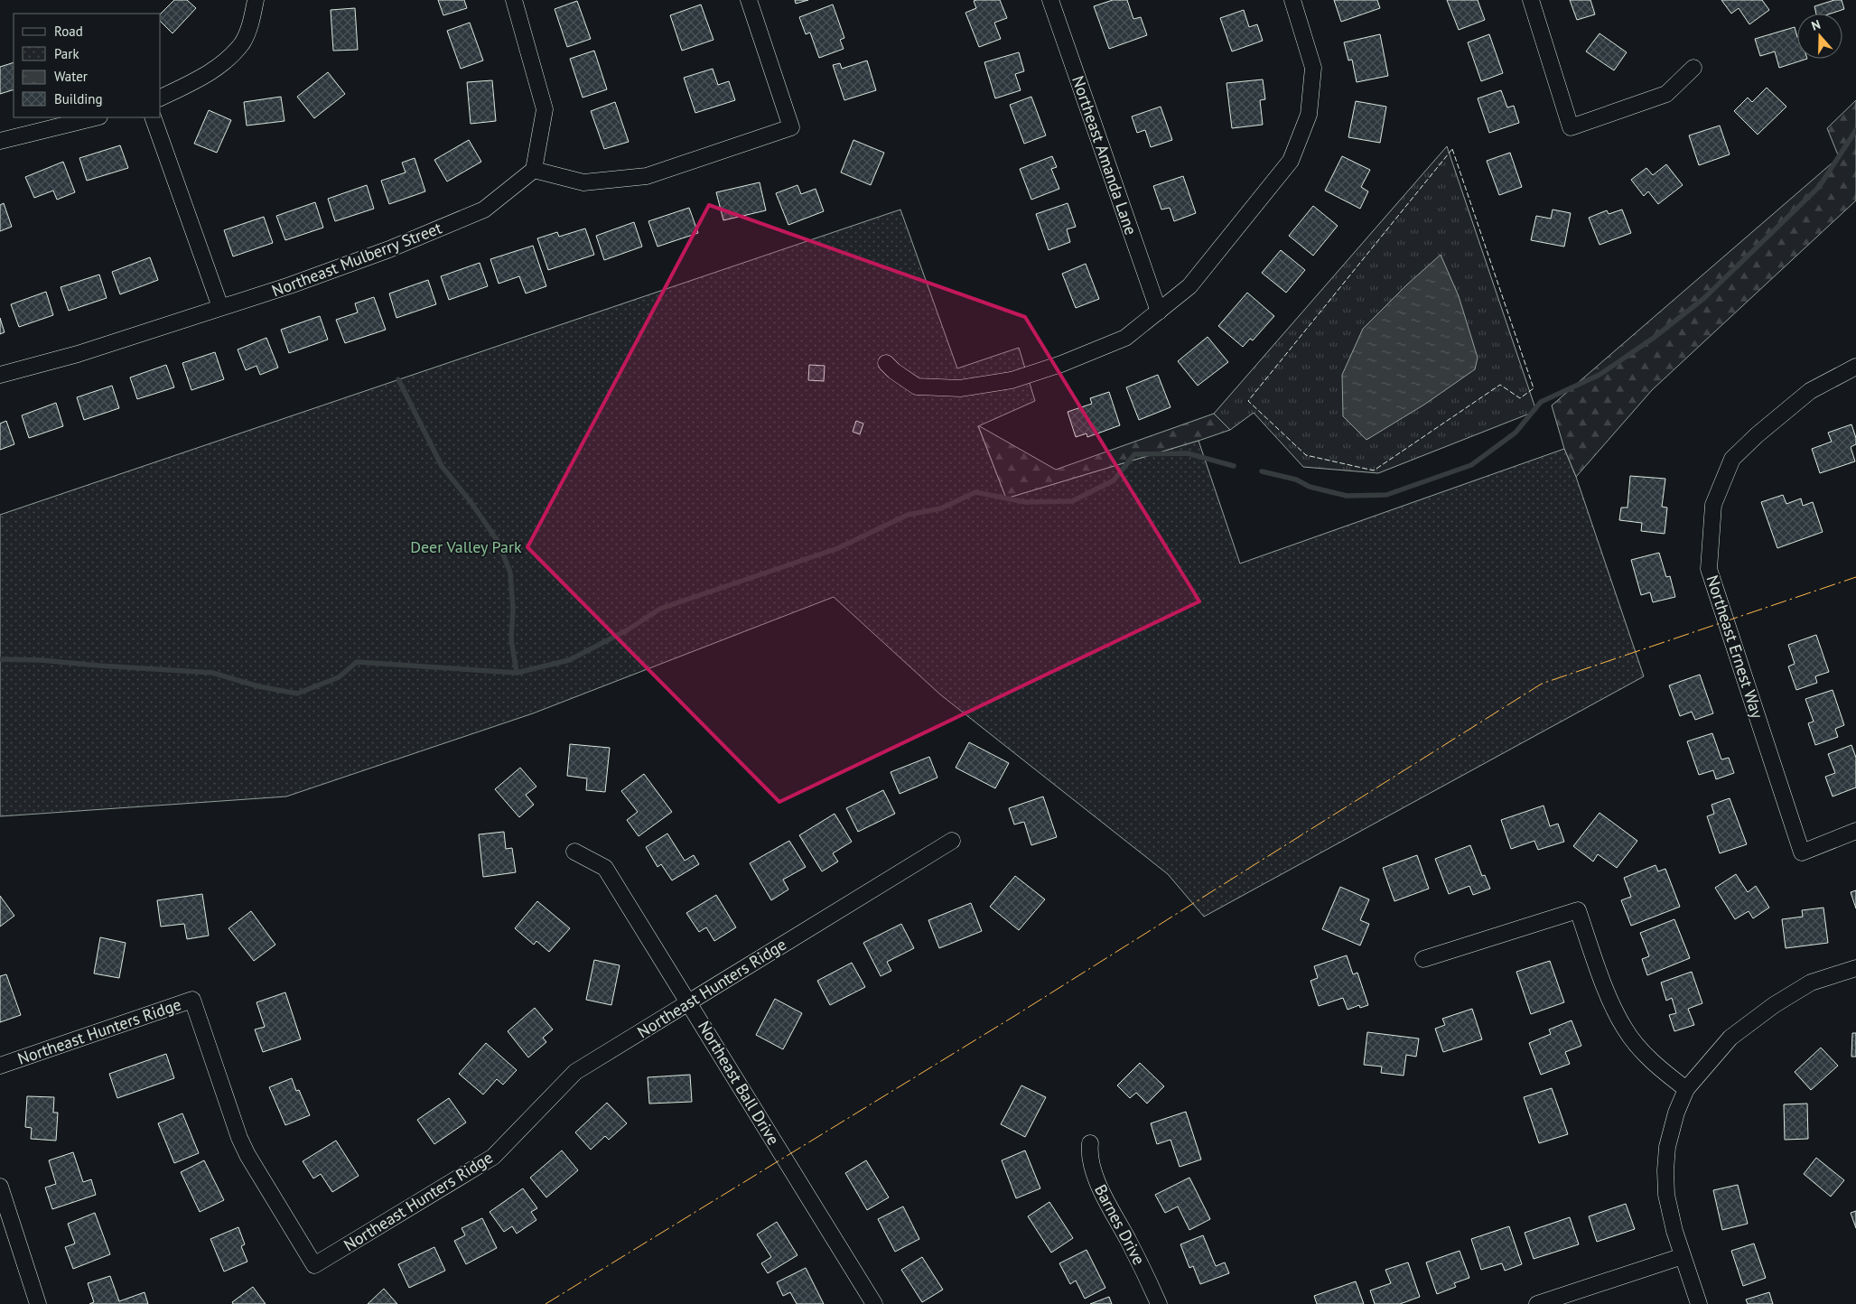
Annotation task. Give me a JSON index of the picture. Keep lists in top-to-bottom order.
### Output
{
  "streets": {
    "street": [
      "Northeast Amanda Lane",
      "Northeast Mulberry Street",
      "Northeast Ernest Way",
      "Northeast Hunters Ridge",
      "Northeast Ball Drive",
      "Barnes Drive"
    ]
  },
  "crossings": [
    ["Northeast Hunters Ridge", "Northeast Ball Drive"]
  ],
  "parks": ["Deer Valley Park"],
  "legend": [
    "Road",
    "Park",
    "Water",
    "Building"
  ],
  "north": "top"
}
